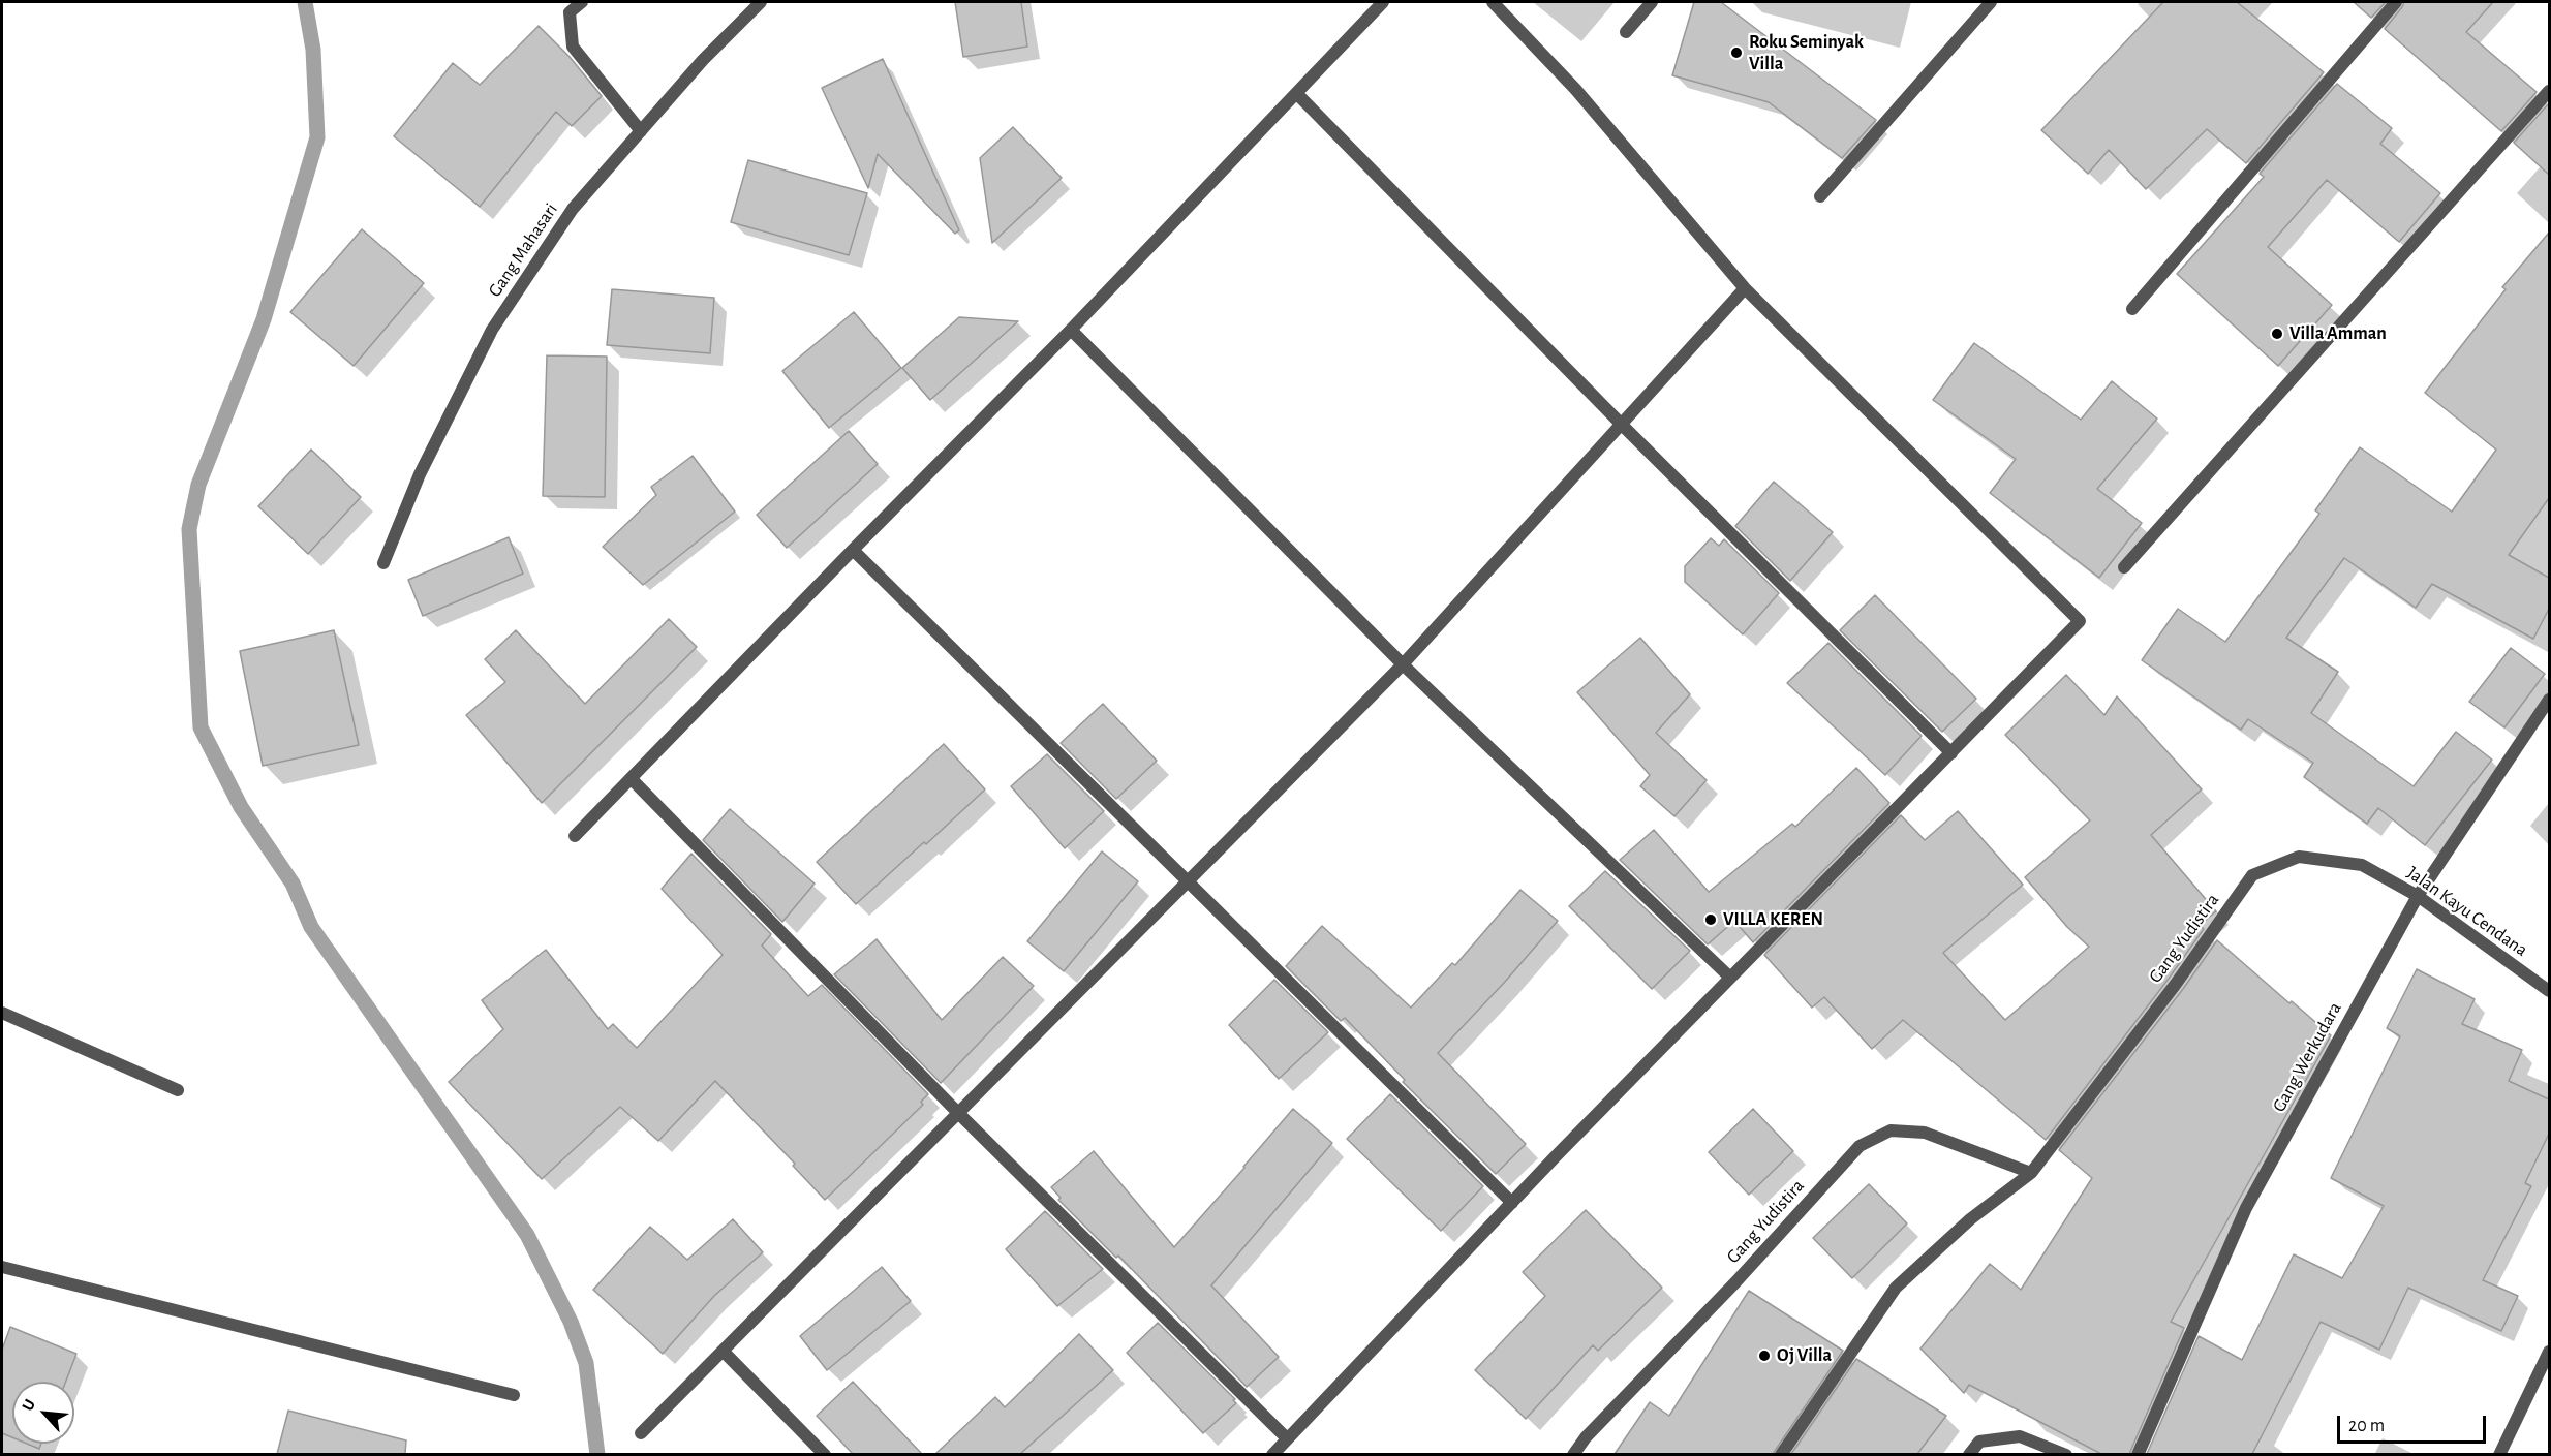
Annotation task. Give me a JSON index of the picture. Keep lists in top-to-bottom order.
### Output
{
  "streets": {
    "street": [
      "Gang Mahasari",
      "Jalan Kayu Cendana",
      "Gang Yudistira",
      "Gang Werkudara"
    ]
  },
  "crossings": [
    ["Jalan Kayu Cendana", "Gang Yudistira"],
    ["Jalan Kayu Cendana", "Gang Werkudara"]
  ],
  "places": [
    "Roku Seminyak Villa",
    "Villa Amman",
    "VILLA KEREN",
    "Oj Villa"
  ],
  "scale_bar": "20 m",
  "north": "top left"
}
